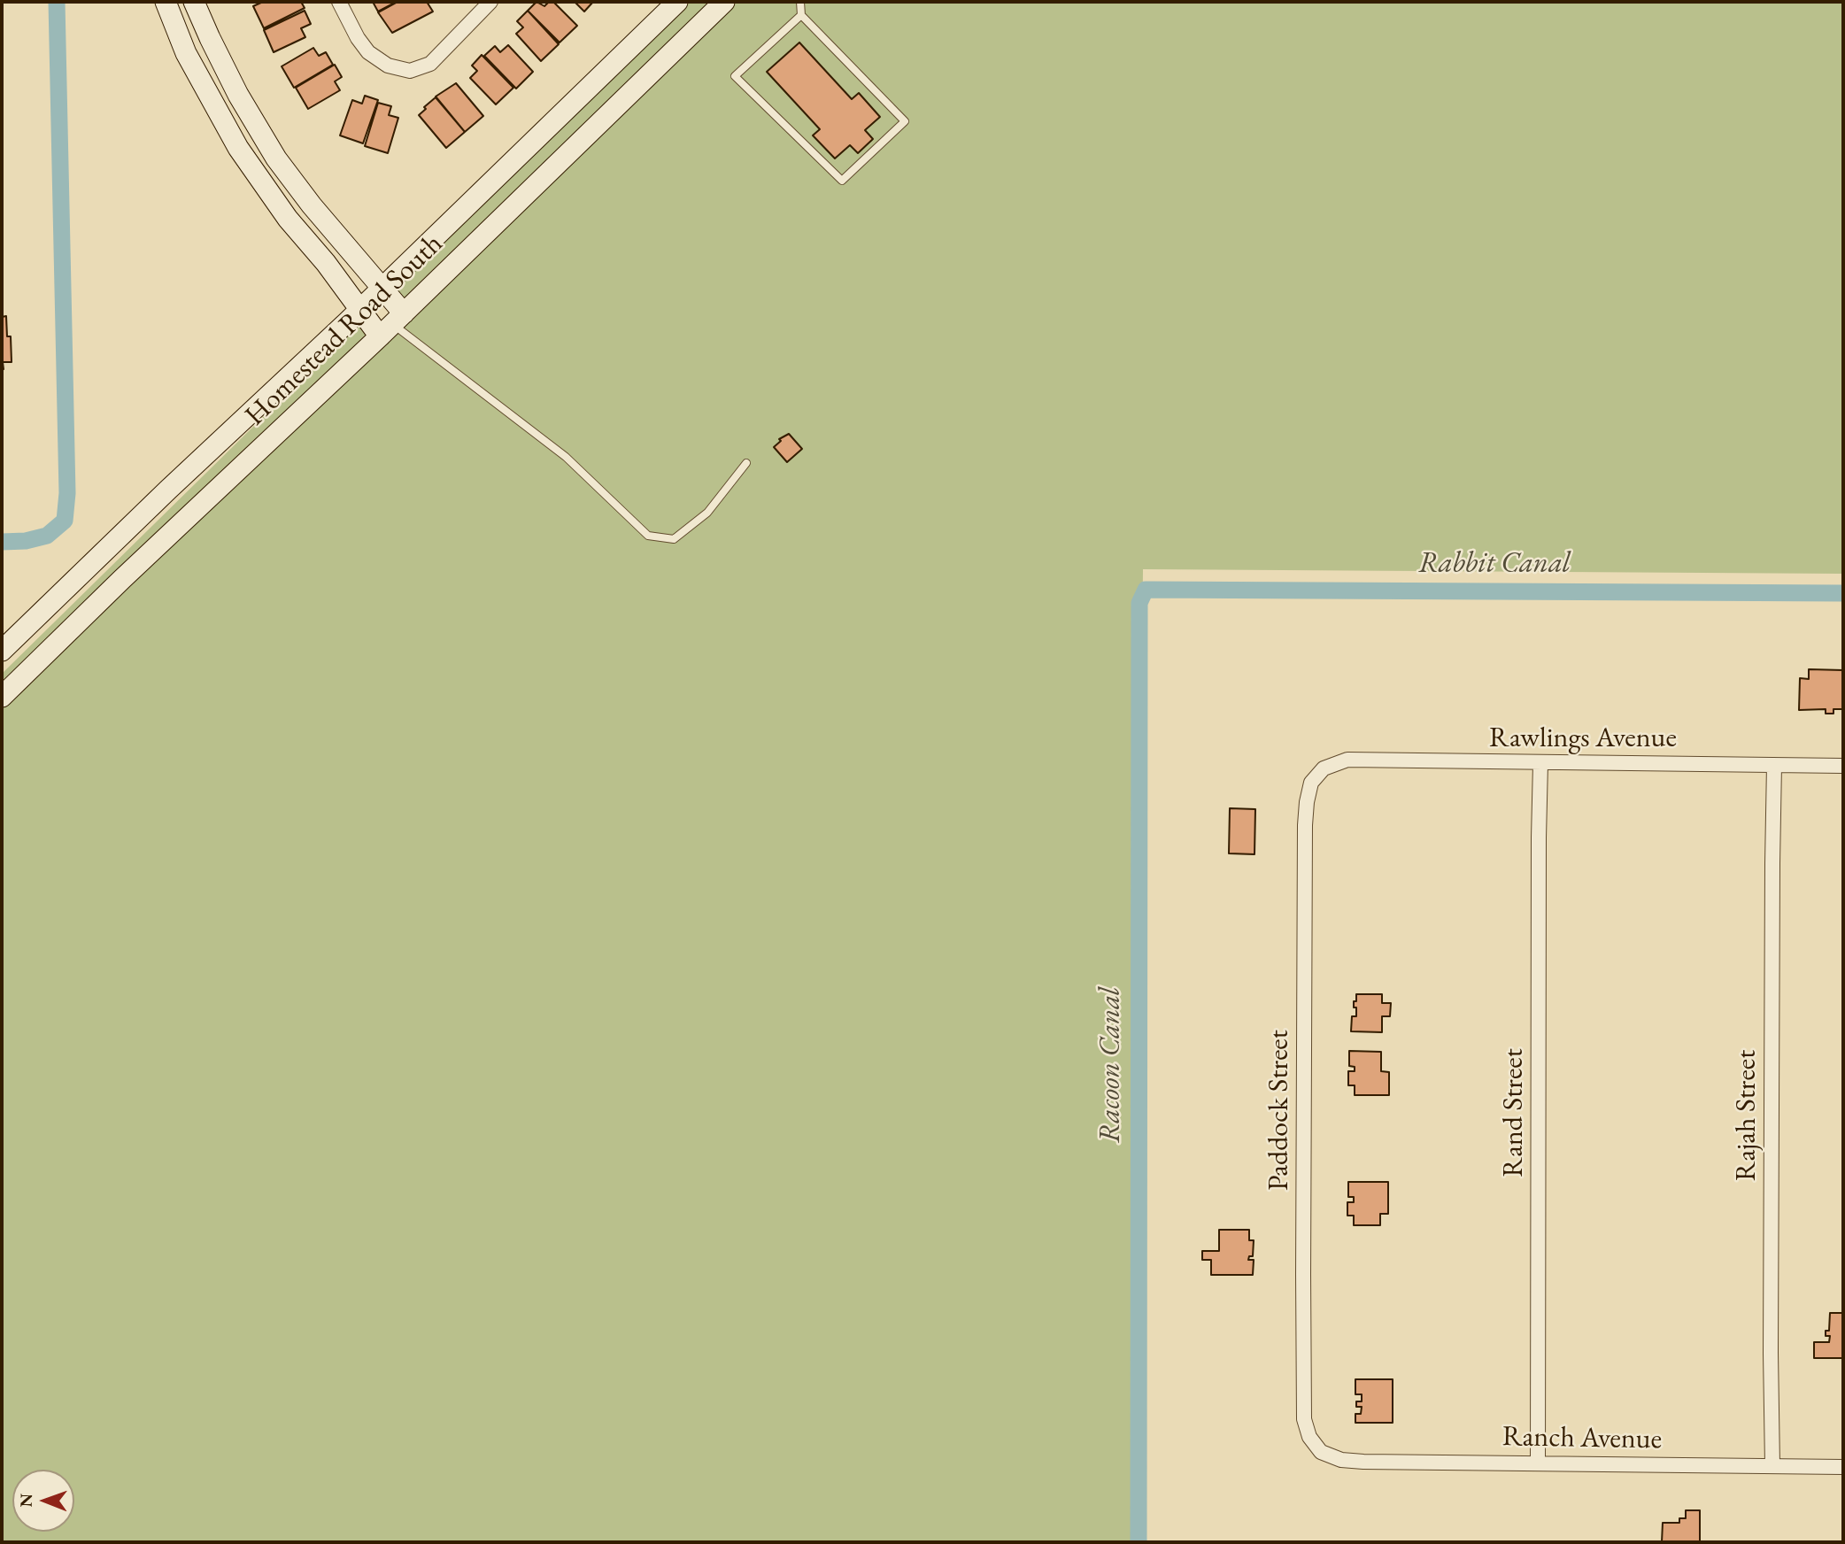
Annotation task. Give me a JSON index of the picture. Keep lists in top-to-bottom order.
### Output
{
  "streets": {
    "main road": ["Homestead Road South"],
    "street": [
      "Rawlings Avenue",
      "Paddock Street",
      "Rand Street",
      "Rajah Street",
      "Ranch Avenue"
    ]
  },
  "crossings": [
    ["Rawlings Avenue", "Paddock Street"],
    ["Rawlings Avenue", "Rand Street"],
    ["Rawlings Avenue", "Rajah Street"],
    ["Paddock Street", "Ranch Avenue"],
    ["Rand Street", "Ranch Avenue"],
    ["Rajah Street", "Ranch Avenue"]
  ],
  "water": ["Rabbit Canal", "Racoon Canal"],
  "north": "left"
}
